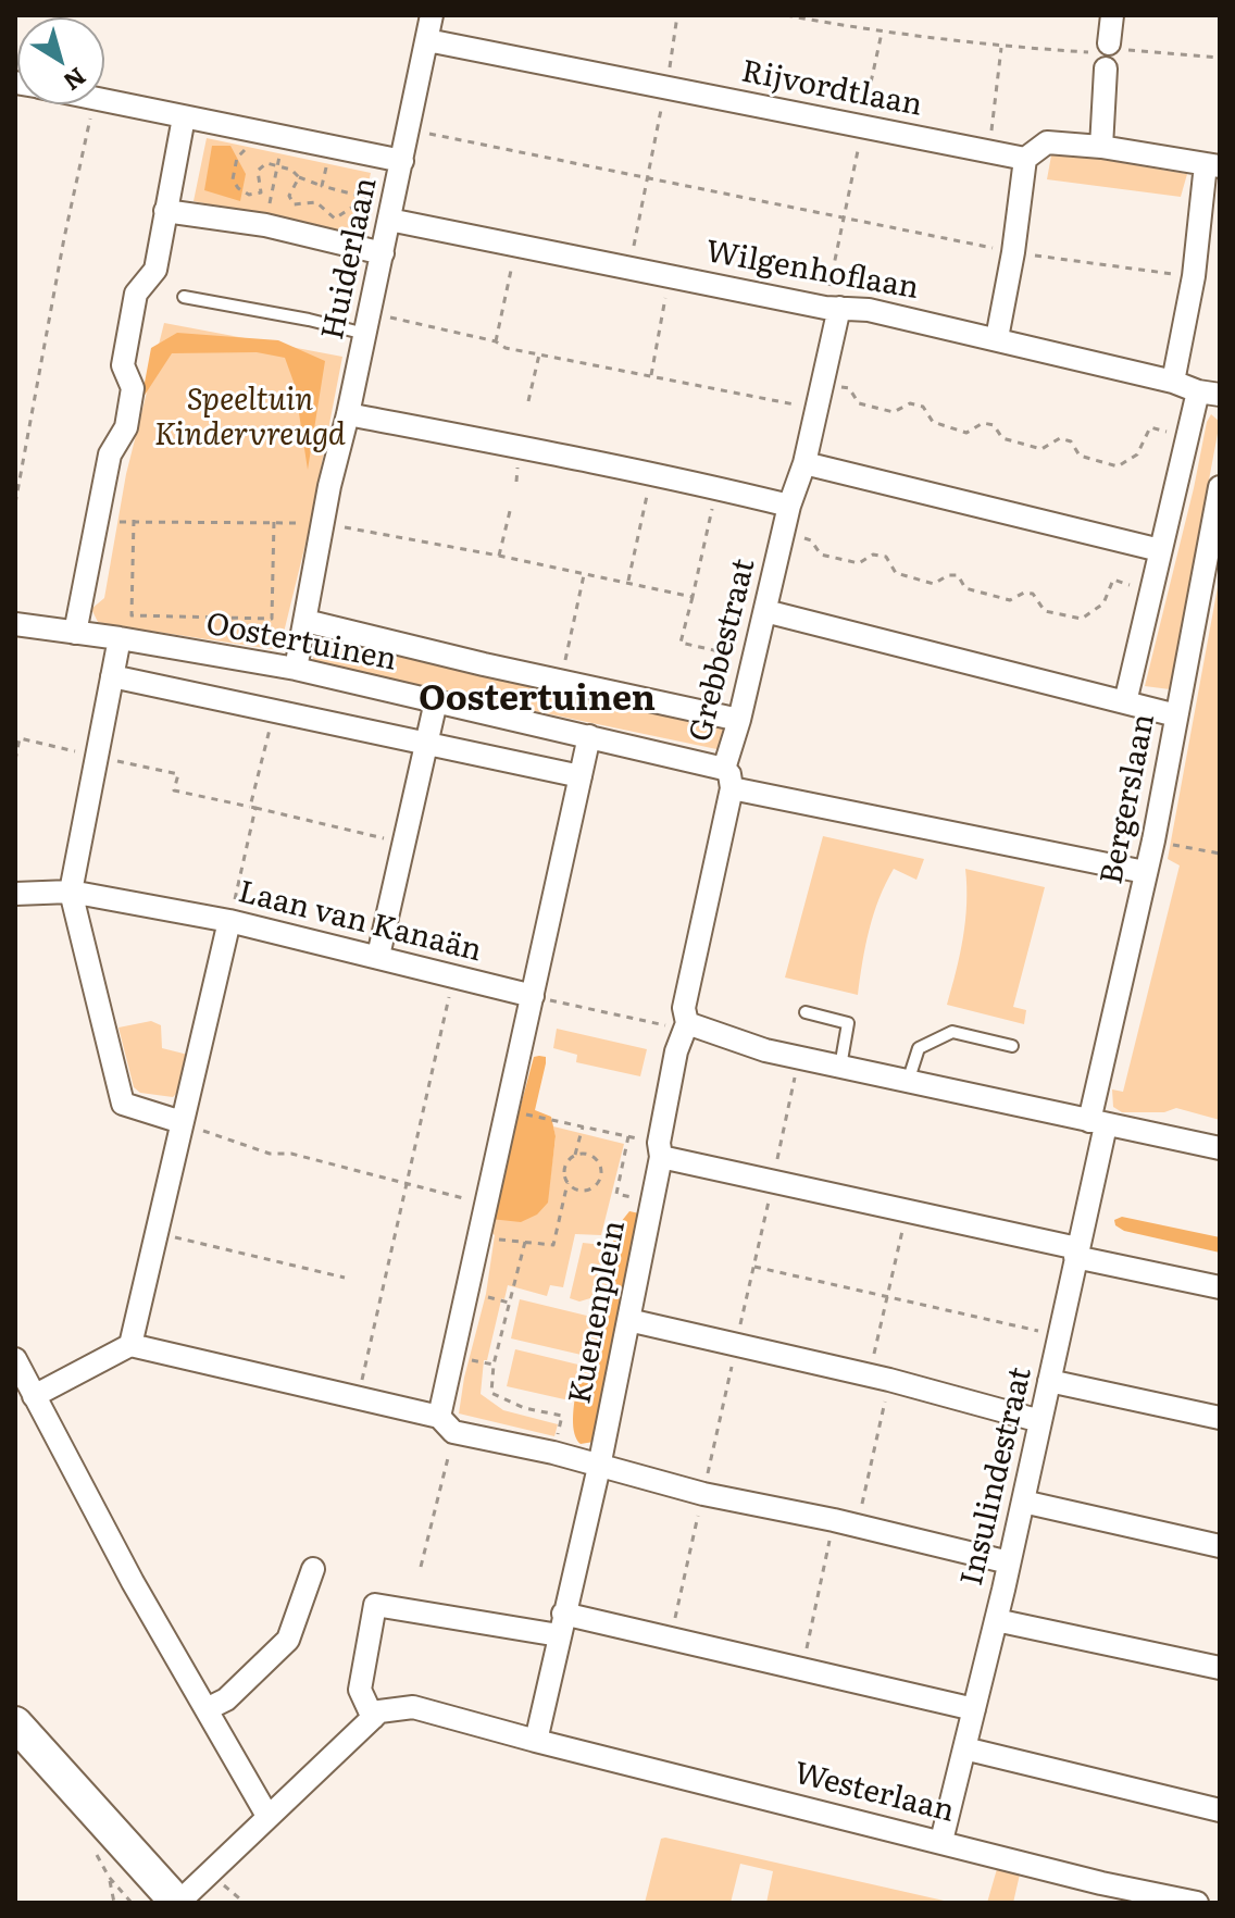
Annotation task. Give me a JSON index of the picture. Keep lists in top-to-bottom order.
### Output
{
  "streets": {
    "street": [
      "Rijvordtlaan",
      "Huiderlaan",
      "Wilgenhoflaan",
      "Oostertuinen",
      "Grebbestraat",
      "Bergerslaan",
      "Laan van Kanaän",
      "Kuenenplein",
      "Insulindestraat",
      "Westerlaan"
    ]
  },
  "crossings": [
    ["Rijvordtlaan", "Huiderlaan"],
    ["Huiderlaan", "Wilgenhoflaan"],
    ["Huiderlaan", "Oostertuinen"],
    ["Wilgenhoflaan", "Grebbestraat"],
    ["Wilgenhoflaan", "Bergerslaan"],
    ["Oostertuinen", "Grebbestraat"],
    ["Oostertuinen", "Bergerslaan"],
    ["Grebbestraat", "Kuenenplein"],
    ["Bergerslaan", "Insulindestraat"],
    ["Kuenenplein", "Westerlaan"],
    ["Insulindestraat", "Westerlaan"]
  ],
  "districts": ["Oostertuinen"],
  "parks": ["Speeltuin Kindervreugd"],
  "north": "bottom right"
}
